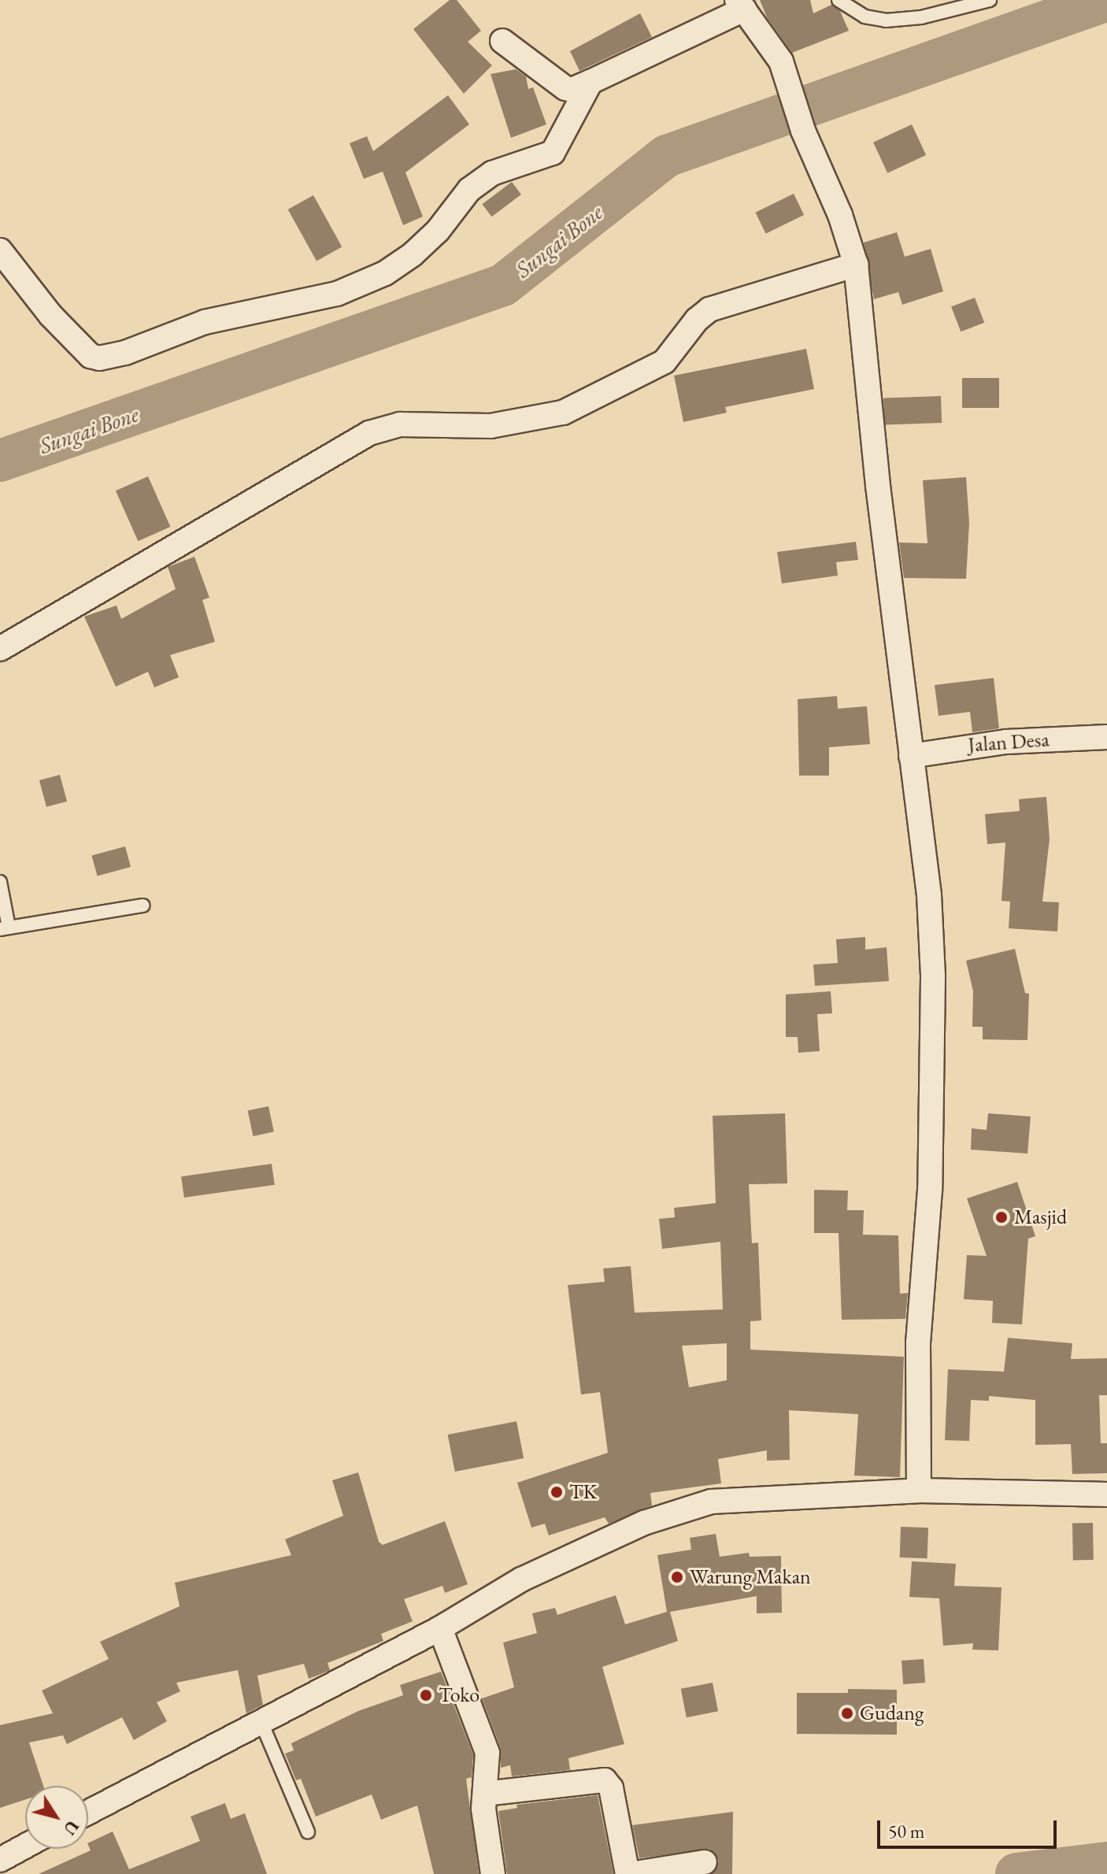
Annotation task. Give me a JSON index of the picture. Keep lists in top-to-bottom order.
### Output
{
  "streets": {
    "street": ["Jalan Desa"]
  },
  "water": ["Sungai Bone"],
  "places": [
    "Masjid",
    "TK",
    "Warung Makan",
    "Toko",
    "Gudang"
  ],
  "scale_bar": "50 m",
  "north": "bottom right"
}
